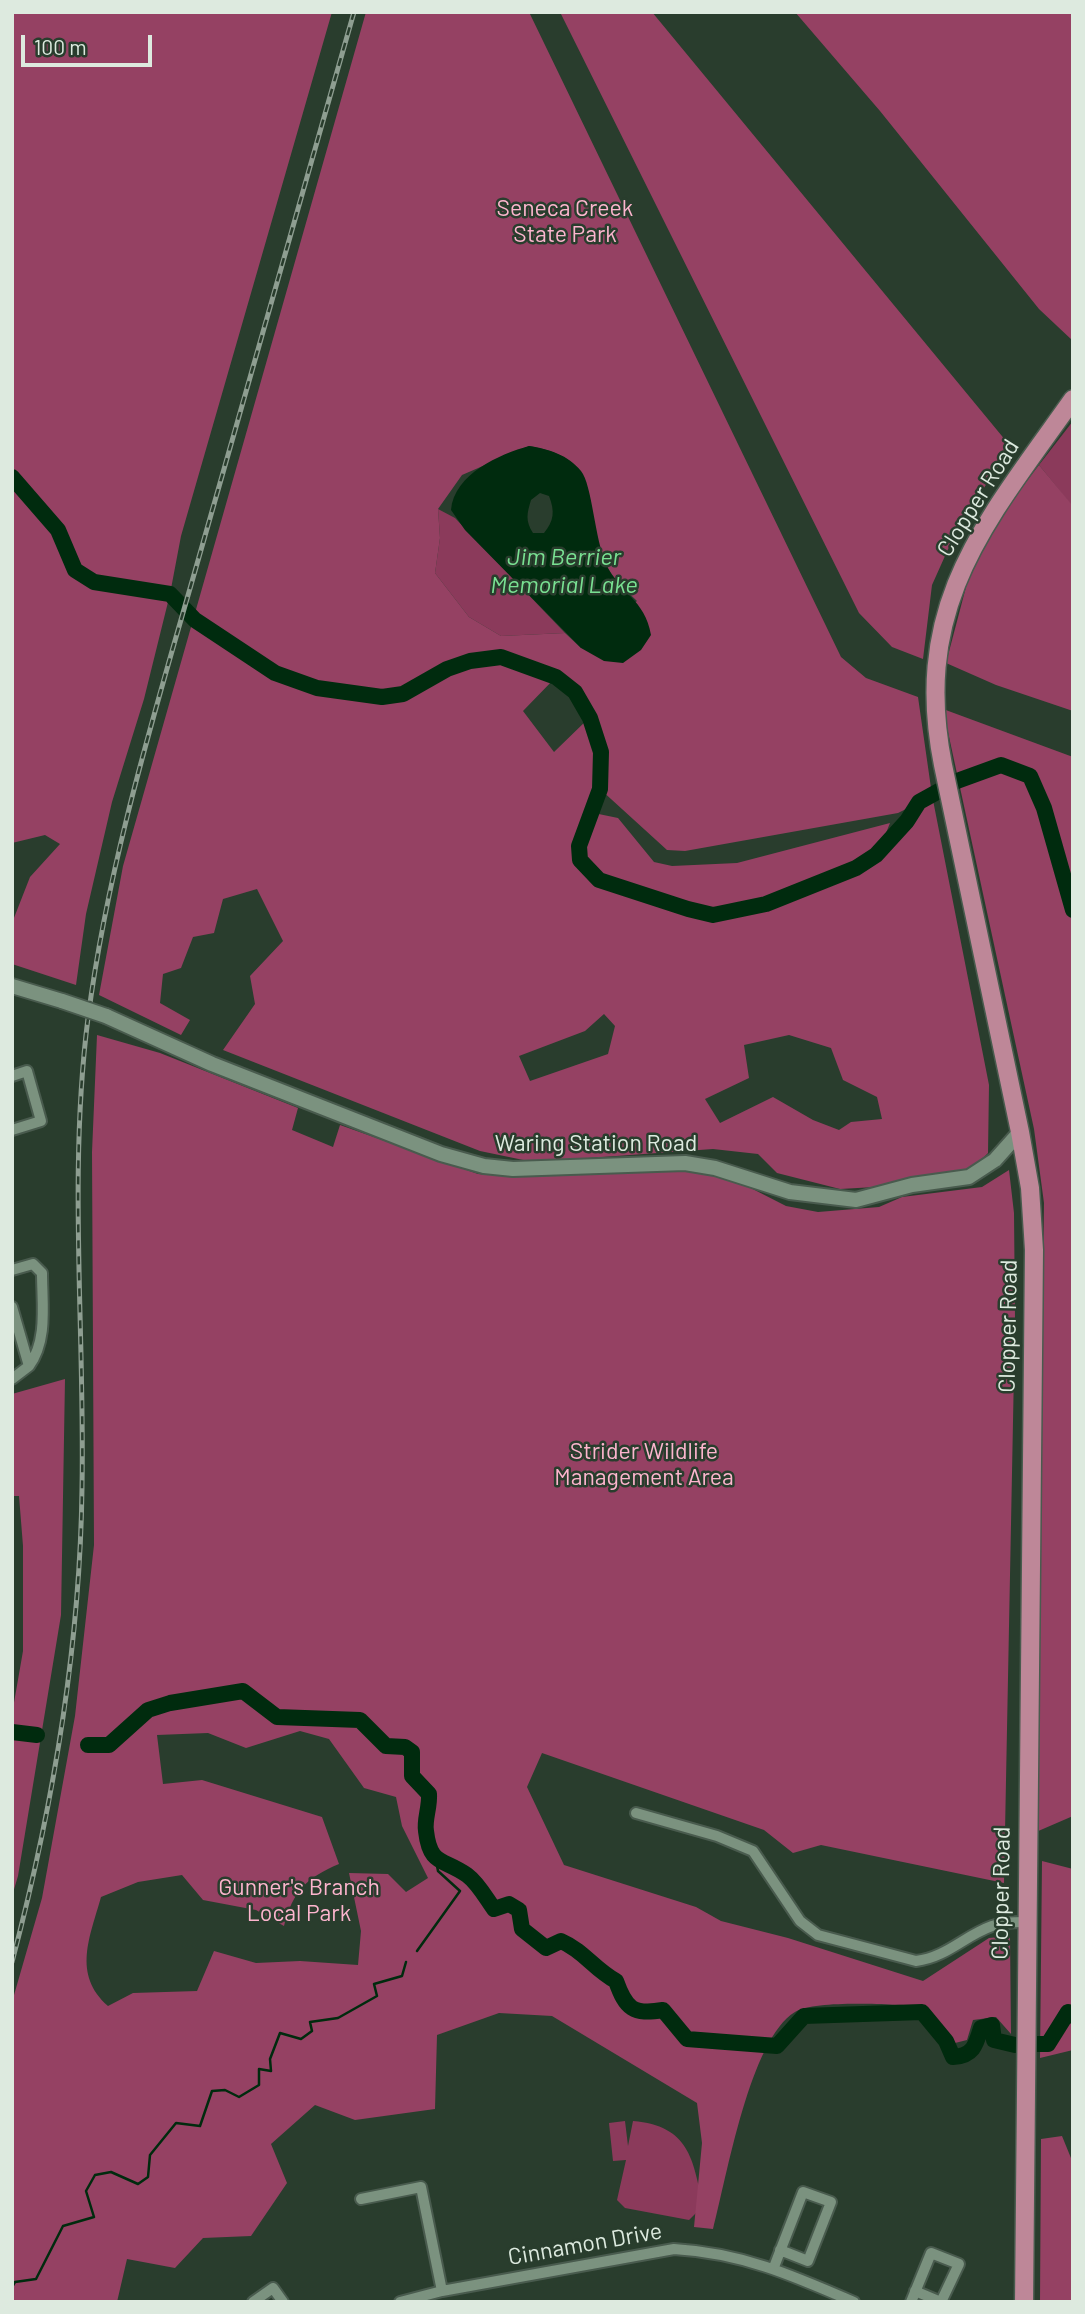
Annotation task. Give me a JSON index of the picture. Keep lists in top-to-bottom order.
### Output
{
  "streets": {
    "main road": ["Clopper Road"],
    "street": ["Waring Station Road", "Cinnamon Drive"]
  },
  "crossings": [
    ["Clopper Road", "Waring Station Road"]
  ],
  "water": ["Jim Berrier Memorial Lake"],
  "parks": ["Seneca Creek State Park", "Strider Wildlife Management Area", "Gunner's Branch Local Park"],
  "scale_bar": "100 m"
}
